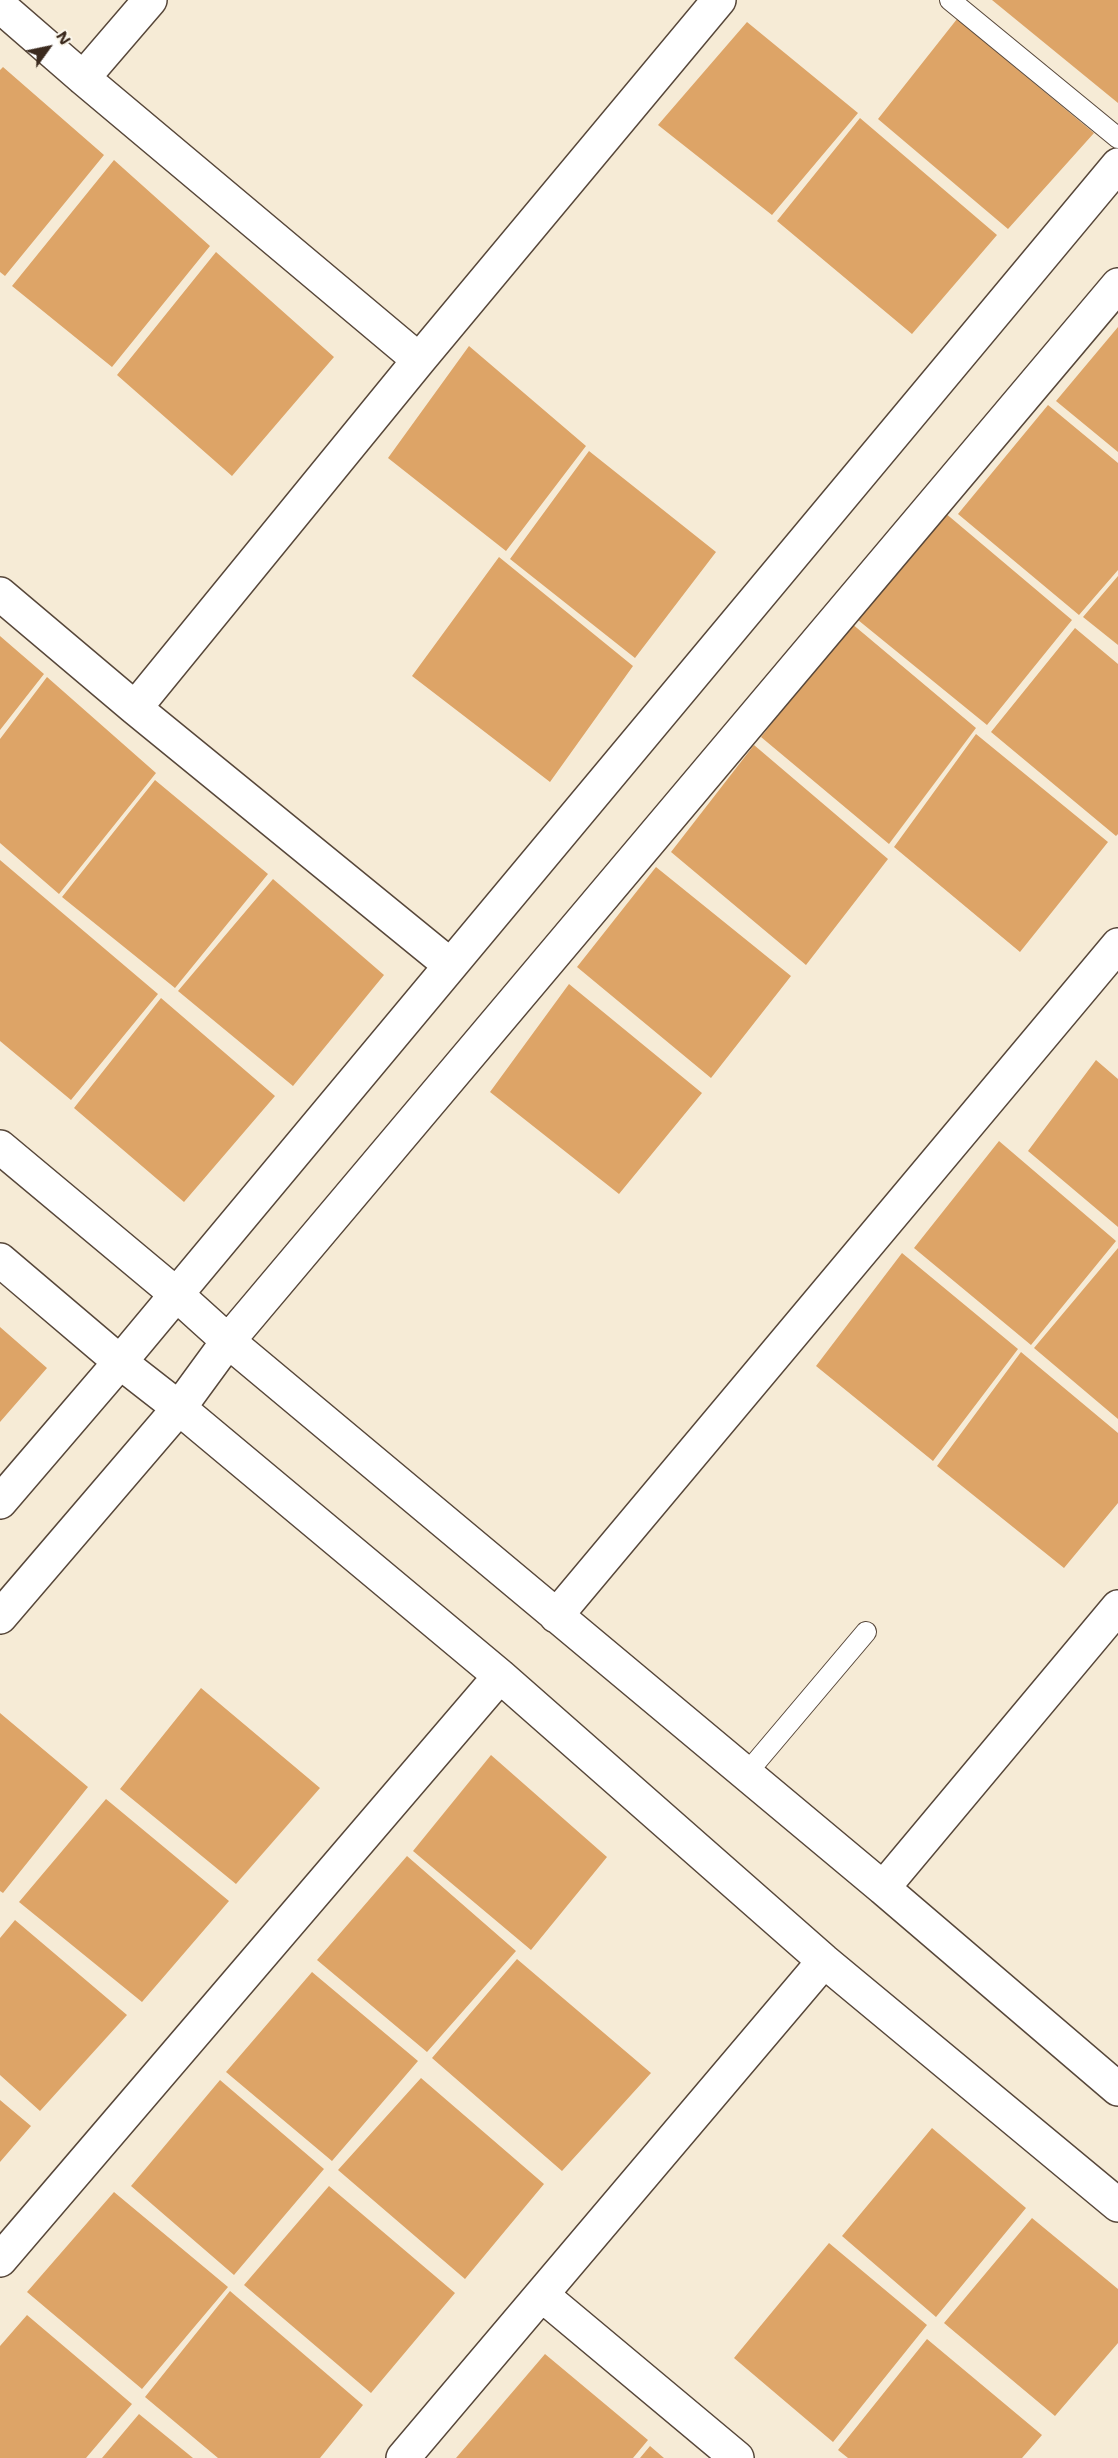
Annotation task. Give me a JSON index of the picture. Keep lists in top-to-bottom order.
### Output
{
  "north": "top right"
}
